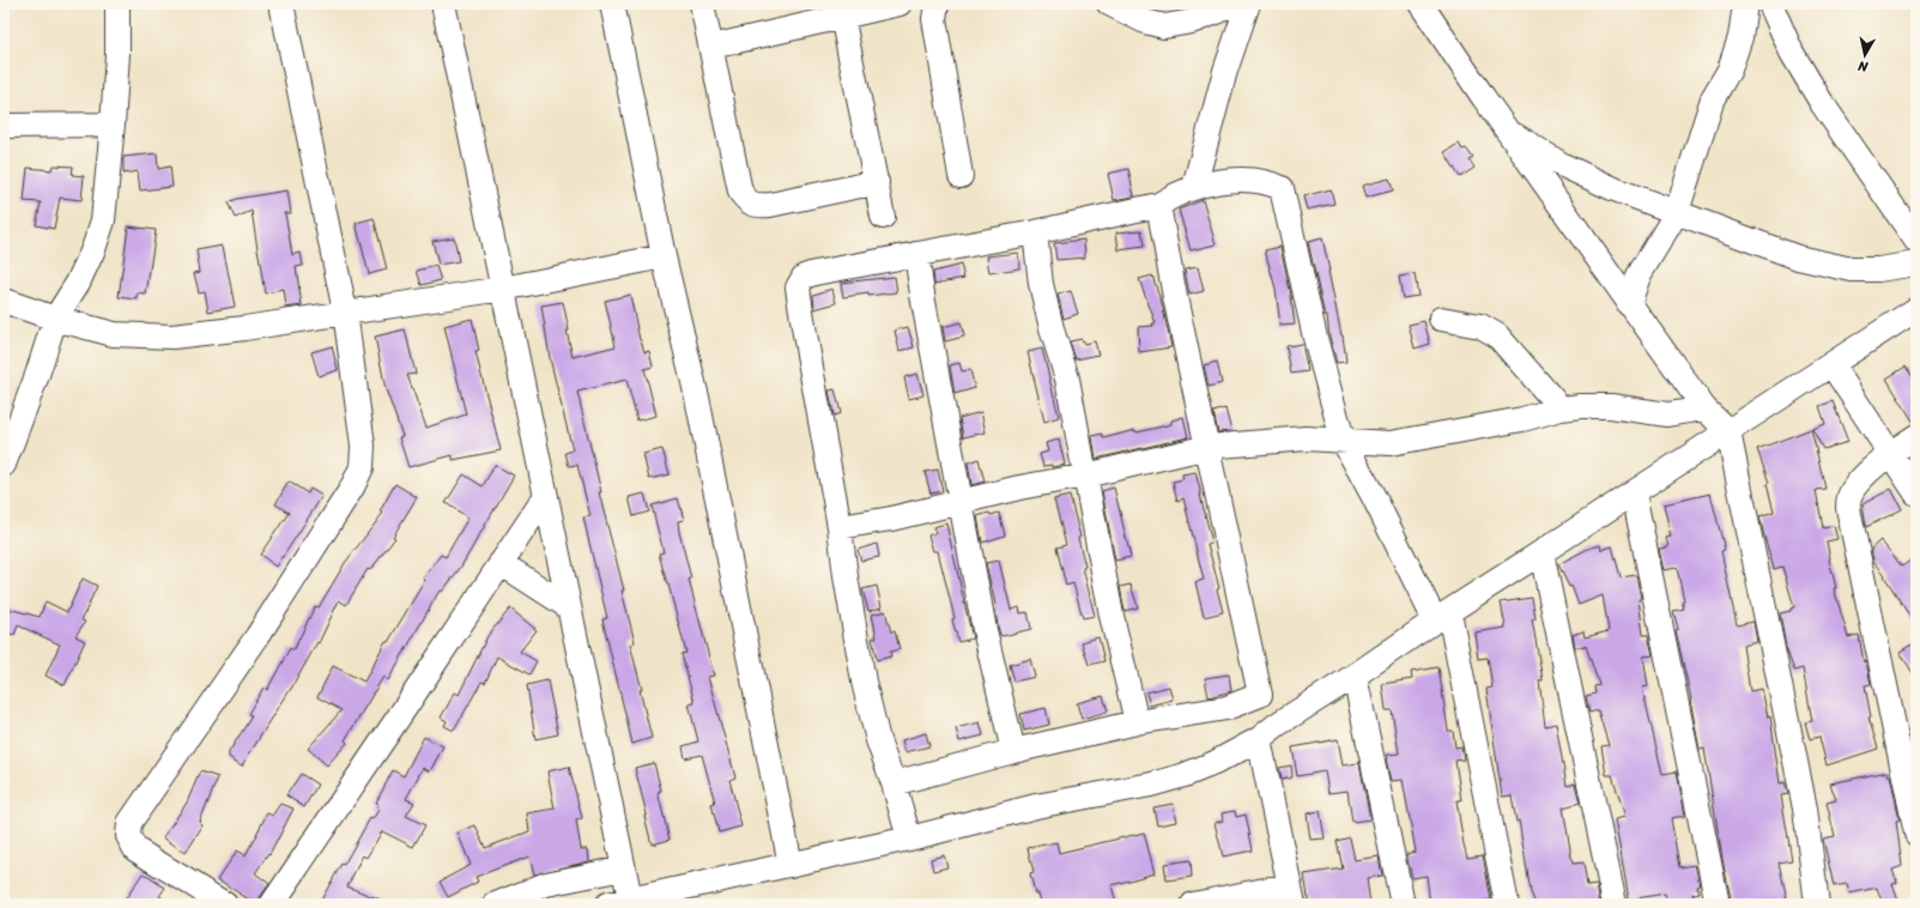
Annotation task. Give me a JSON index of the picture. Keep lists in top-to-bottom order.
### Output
{
  "north": "bottom"
}
